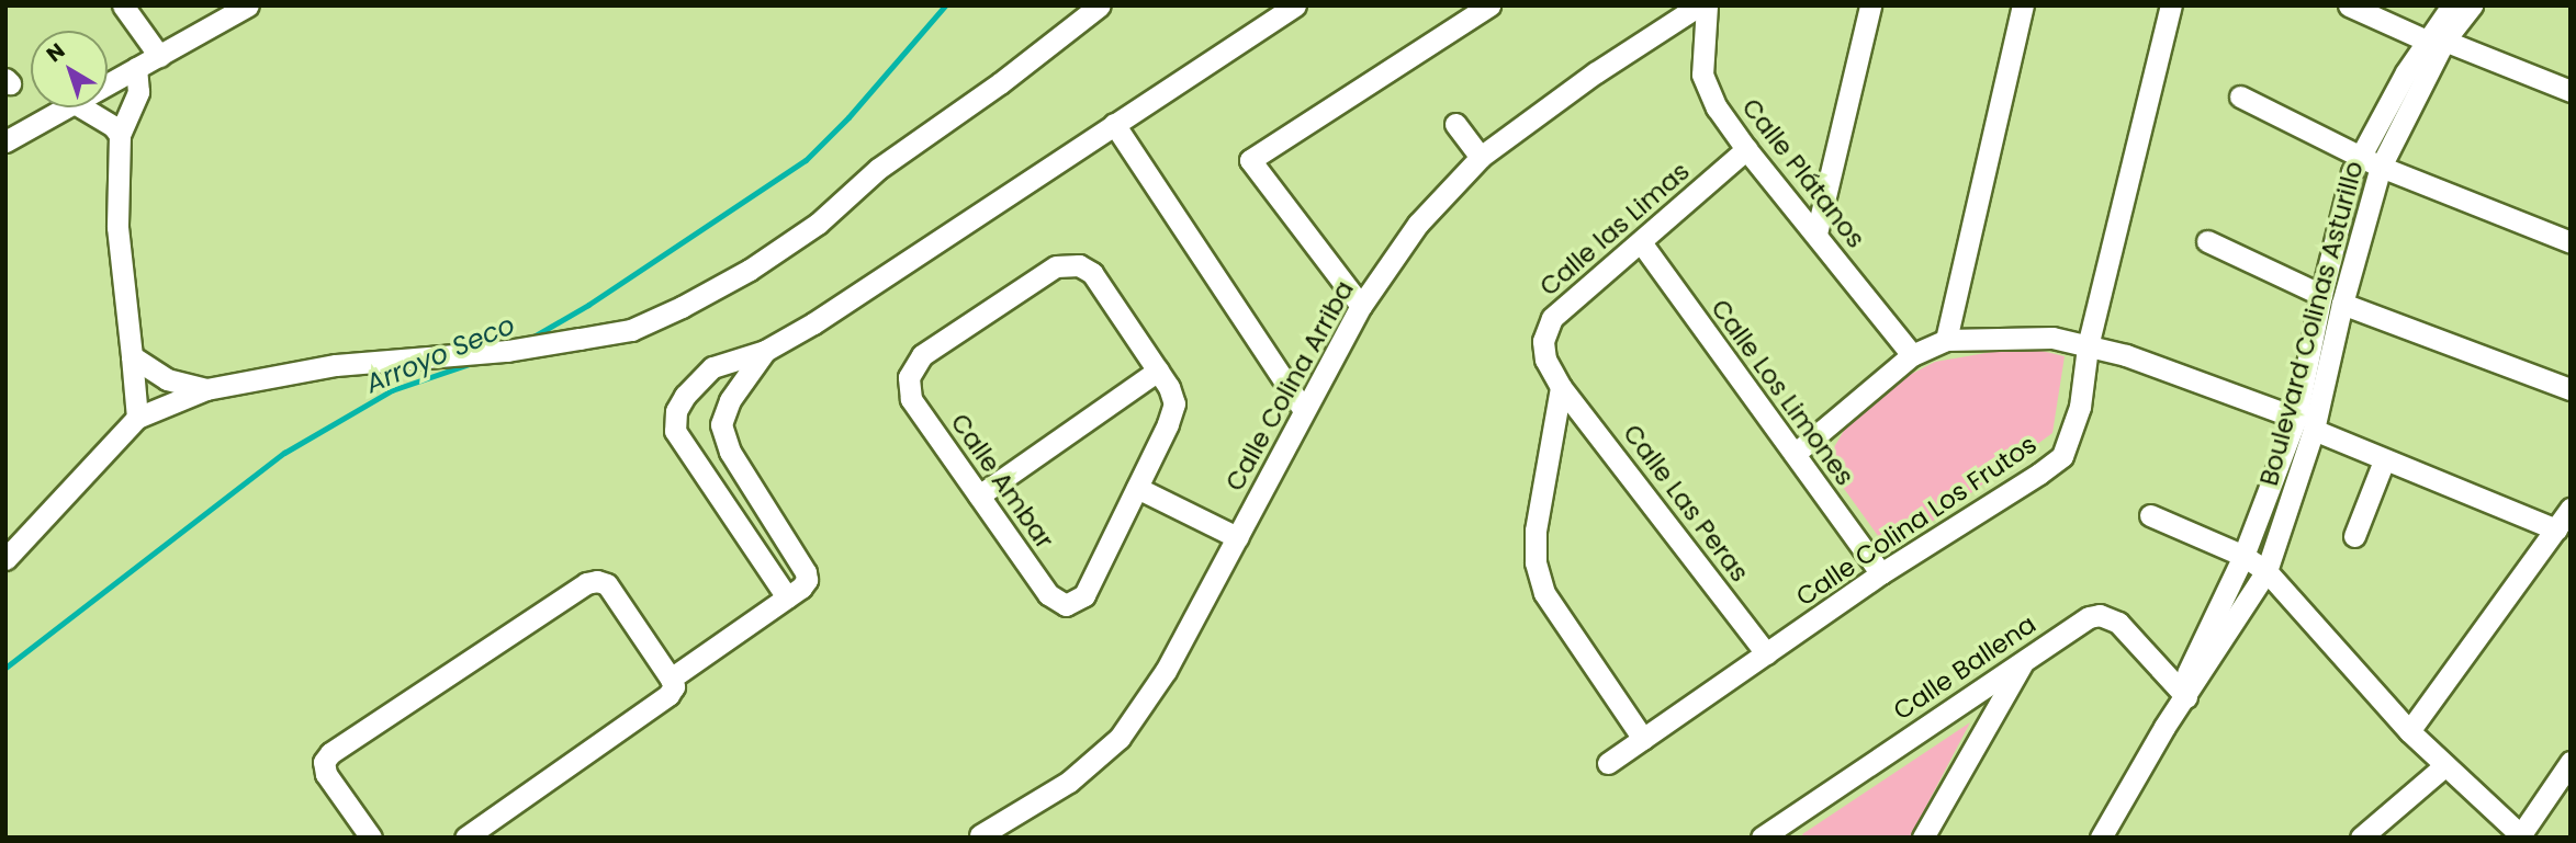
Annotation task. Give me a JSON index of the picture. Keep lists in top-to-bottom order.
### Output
{
  "streets": {
    "street": [
      "Calle Plátanos",
      "Calle las Limas",
      "Boulevard Colinas Asturillo",
      "Calle Colina Arriba",
      "Calle Los Limones",
      "Calle Ambar",
      "Calle Las Peras",
      "Calle Colina Los Frutos",
      "Calle Ballena"
    ]
  },
  "crossings": [
    ["Calle Plátanos", "Calle las Limas"],
    ["Calle las Limas", "Calle Los Limones"],
    ["Calle las Limas", "Calle Las Peras"],
    ["Boulevard Colinas Asturillo", "Calle Ballena"],
    ["Calle Los Limones", "Calle Colina Los Frutos"],
    ["Calle Las Peras", "Calle Colina Los Frutos"]
  ],
  "water": ["Arroyo Seco"],
  "north": "top left"
}
